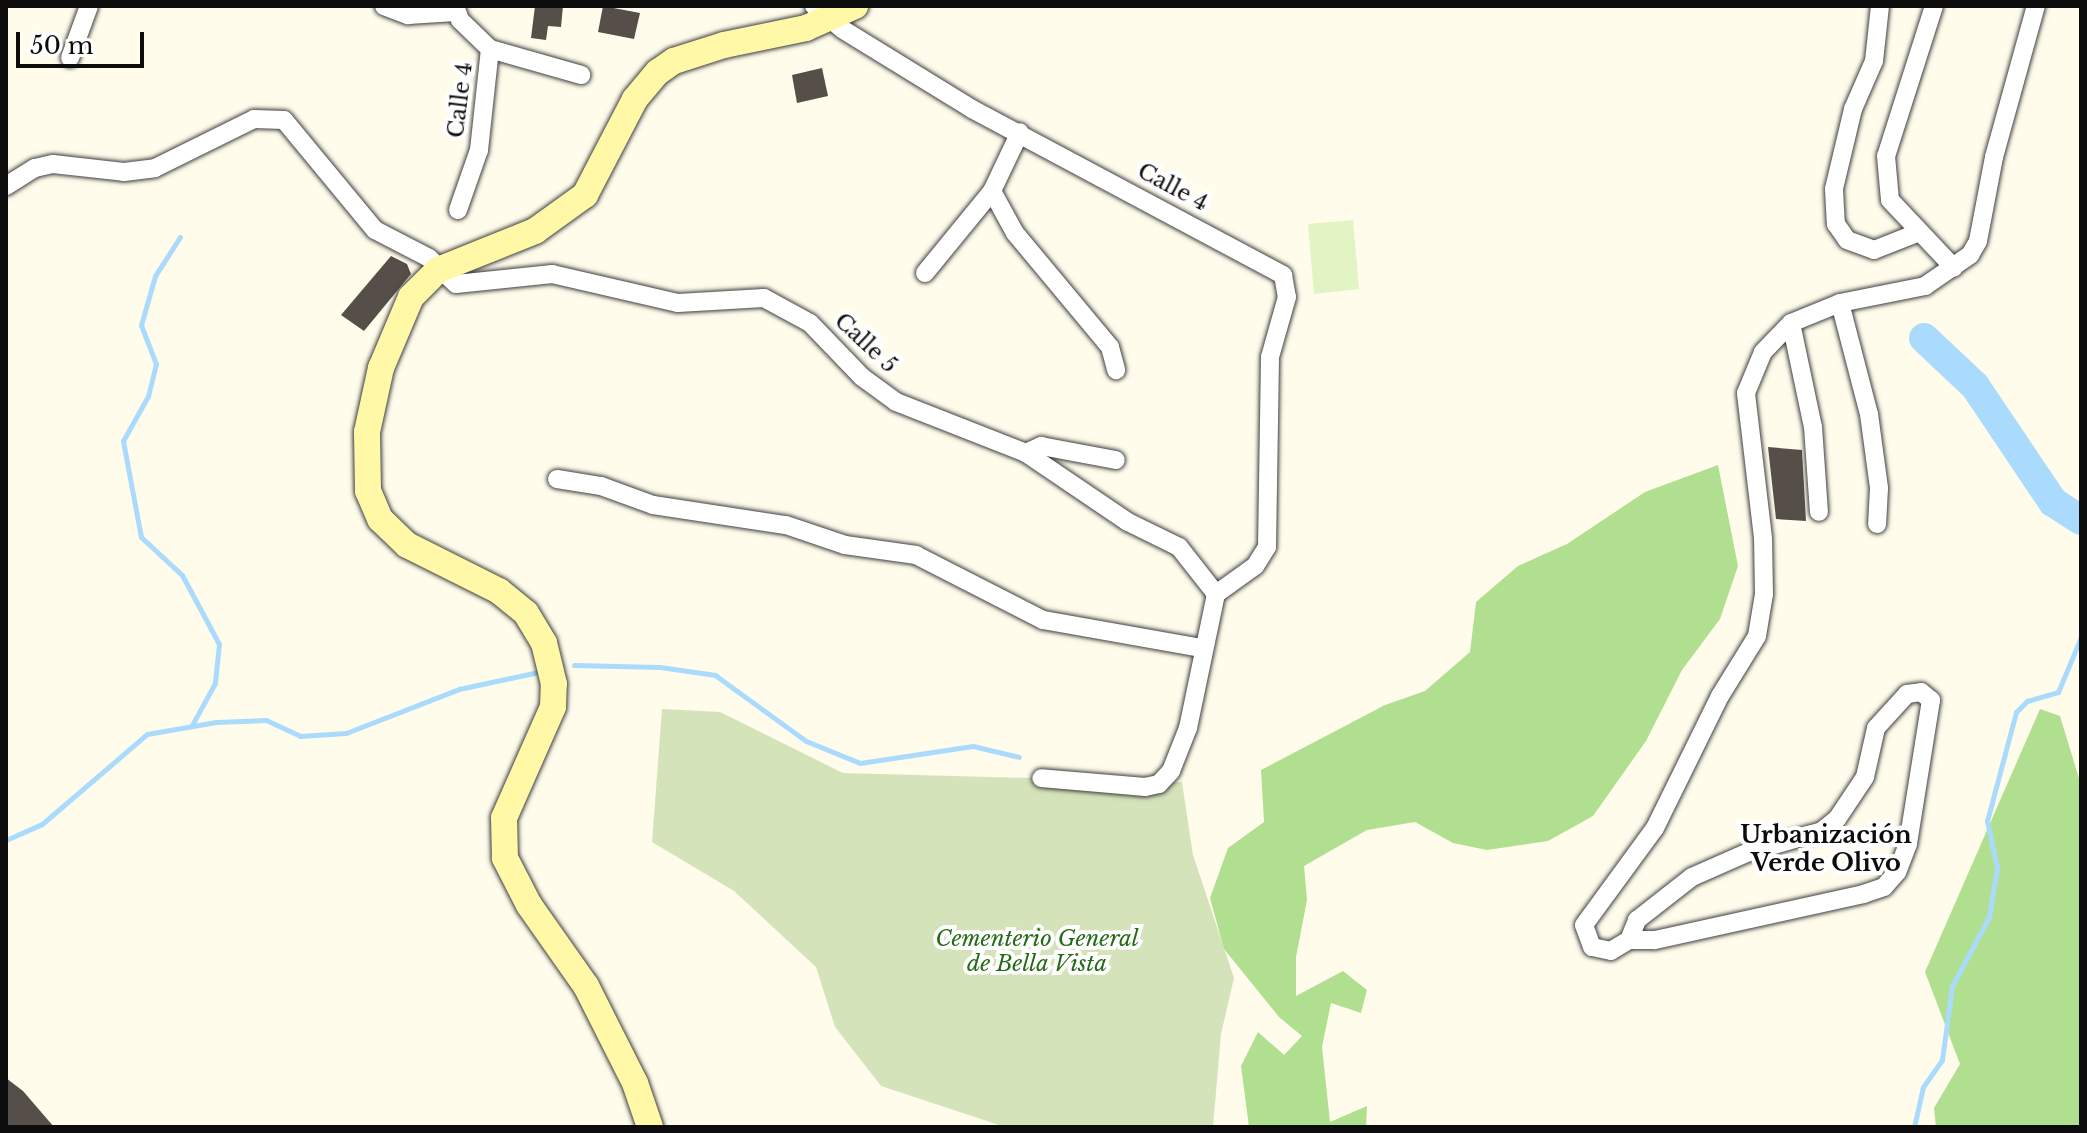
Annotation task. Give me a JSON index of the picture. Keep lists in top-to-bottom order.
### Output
{
  "streets": {
    "street": ["Calle 4", "Calle 5"]
  },
  "crossings": [
    ["Calle 4", "Calle 5"]
  ],
  "districts": ["Urbanización Verde Olivo"],
  "parks": ["Cementerio General de Bella Vista"],
  "scale_bar": "50 m"
}
